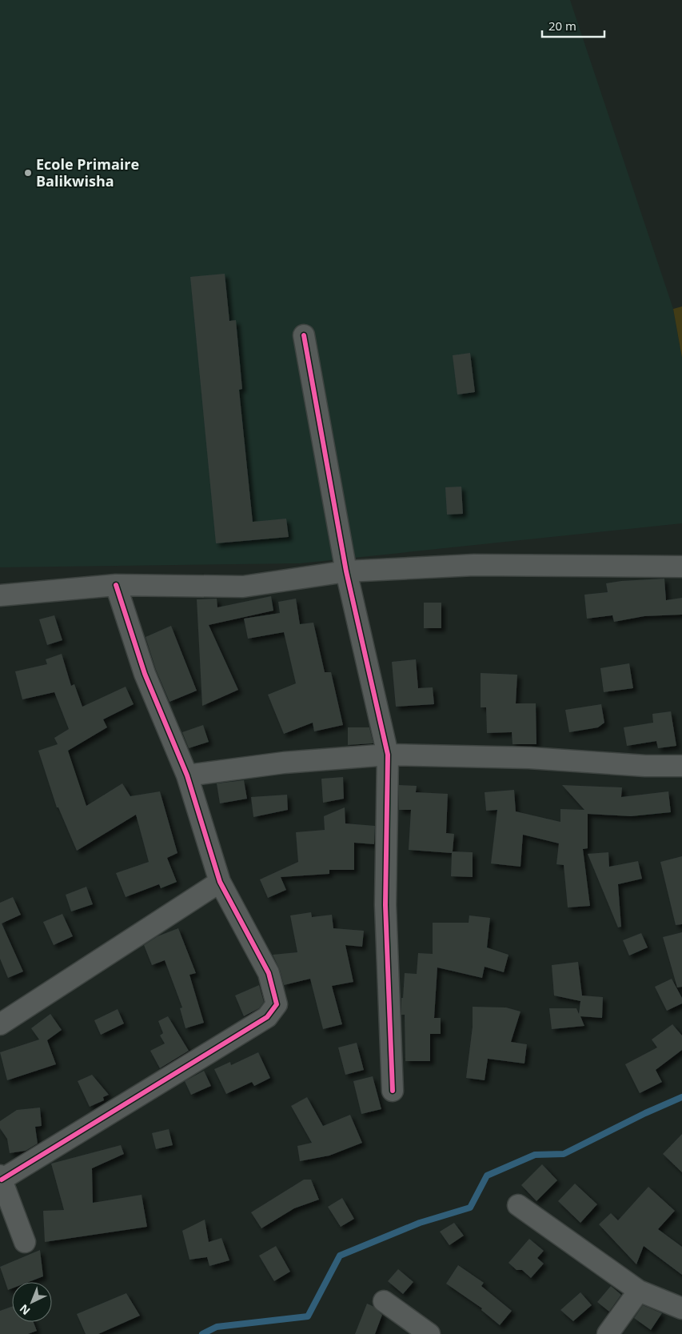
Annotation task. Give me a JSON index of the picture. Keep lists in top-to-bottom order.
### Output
{
  "places": ["Ecole Primaire Balikwisha"],
  "scale_bar": "20 m",
  "north": "bottom left"
}
